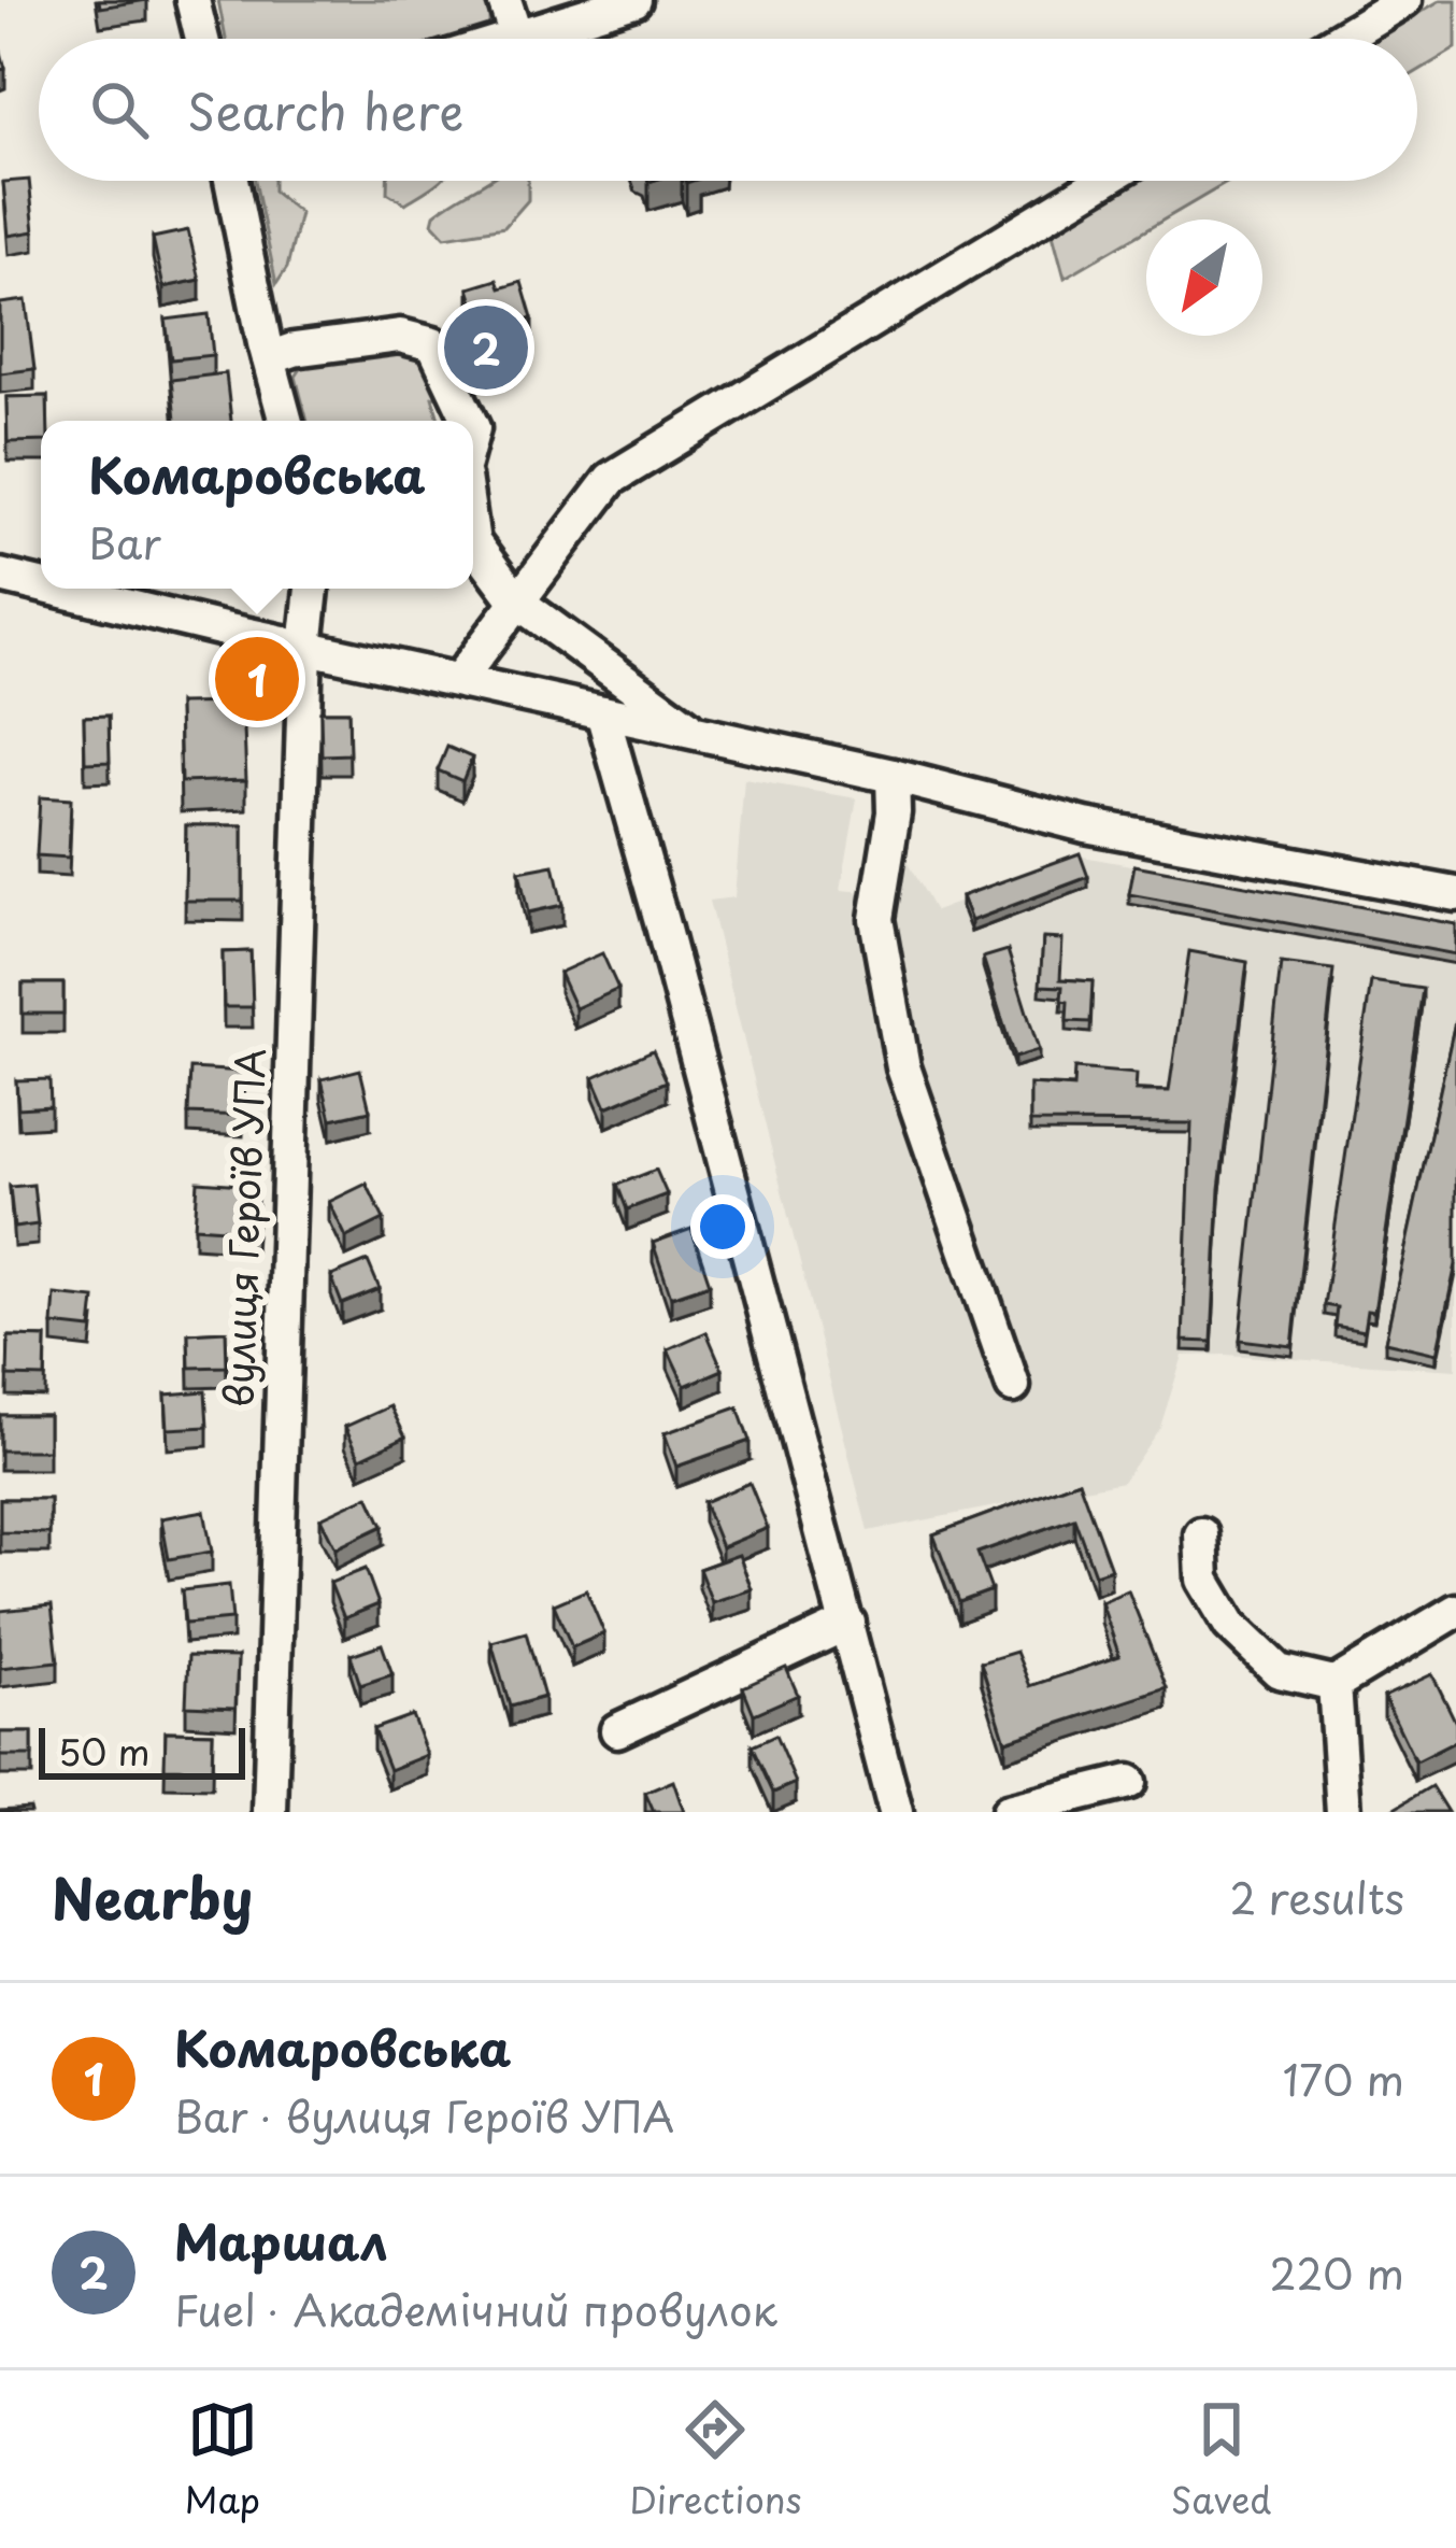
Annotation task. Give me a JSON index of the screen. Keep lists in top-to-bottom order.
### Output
{
  "streets": {
    "street": ["вулиця Героїв УПА"]
  },
  "scale_bar": "50 m",
  "north": "bottom left",
  "page": {
    "search": "Search here",
    "pins": ["2", "1"],
    "popup": ["Комаровська", "Bar"],
    "scale": "50 m",
    "heading": ["Nearby", "2 results"],
    "list": [
      {
        "mark": "1",
        "name": "Комаровська",
        "note": "Bar · вулиця Героїв УПА",
        "value": "170 m"
      },
      {
        "mark": "2",
        "name": "Маршал",
        "note": "Fuel · Академічний провулок",
        "value": "220 m"
      }
    ],
    "nav": ["Map", "Directions", "Saved"]
  }
}
